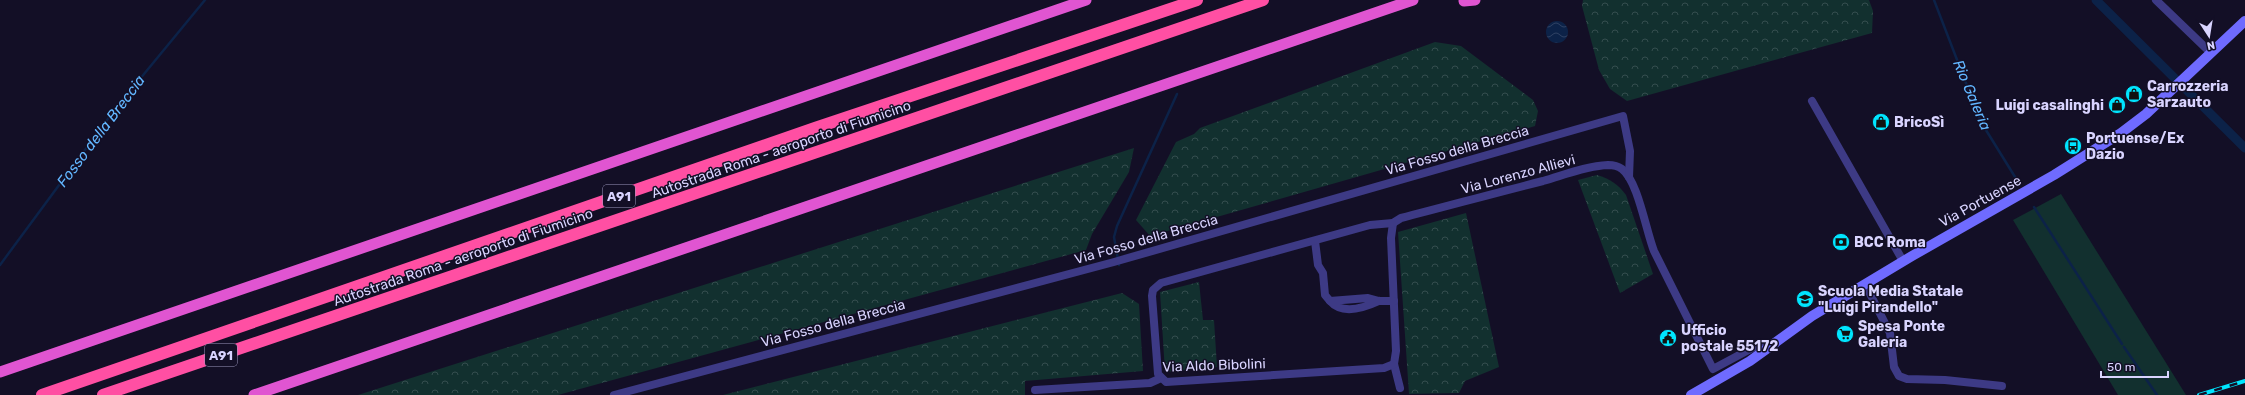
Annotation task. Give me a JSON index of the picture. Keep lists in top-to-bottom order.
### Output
{
  "streets": {
    "highway": ["Autostrada Roma - aeroporto di Fiumicino", "A91"],
    "main road": ["Via Portuense"],
    "street": ["Via Fosso della Breccia", "Via Lorenzo Allievi", "Via Aldo Bibolini"]
  },
  "crossings": [
    ["Via Fosso della Breccia", "Via Lorenzo Allievi"],
    ["Via Lorenzo Allievi", "Via Aldo Bibolini"]
  ],
  "water": ["Rio Galeria", "Fosso della Breccia"],
  "places": {
    "shop": ["Carrozzeria Sarzauto", "Luigi casalinghi", "BricoSì"],
    "bus stop": ["Portuense/Ex Dazio"],
    "bank": ["BCC Roma"],
    "school or university": ["Scuola Media Statale \"Luigi Pirandello\""],
    "supermarket": ["Spesa Ponte Galeria"],
    "public building": ["Ufficio postale 55172"]
  },
  "scale_bar": "50 m",
  "north": "bottom"
}
